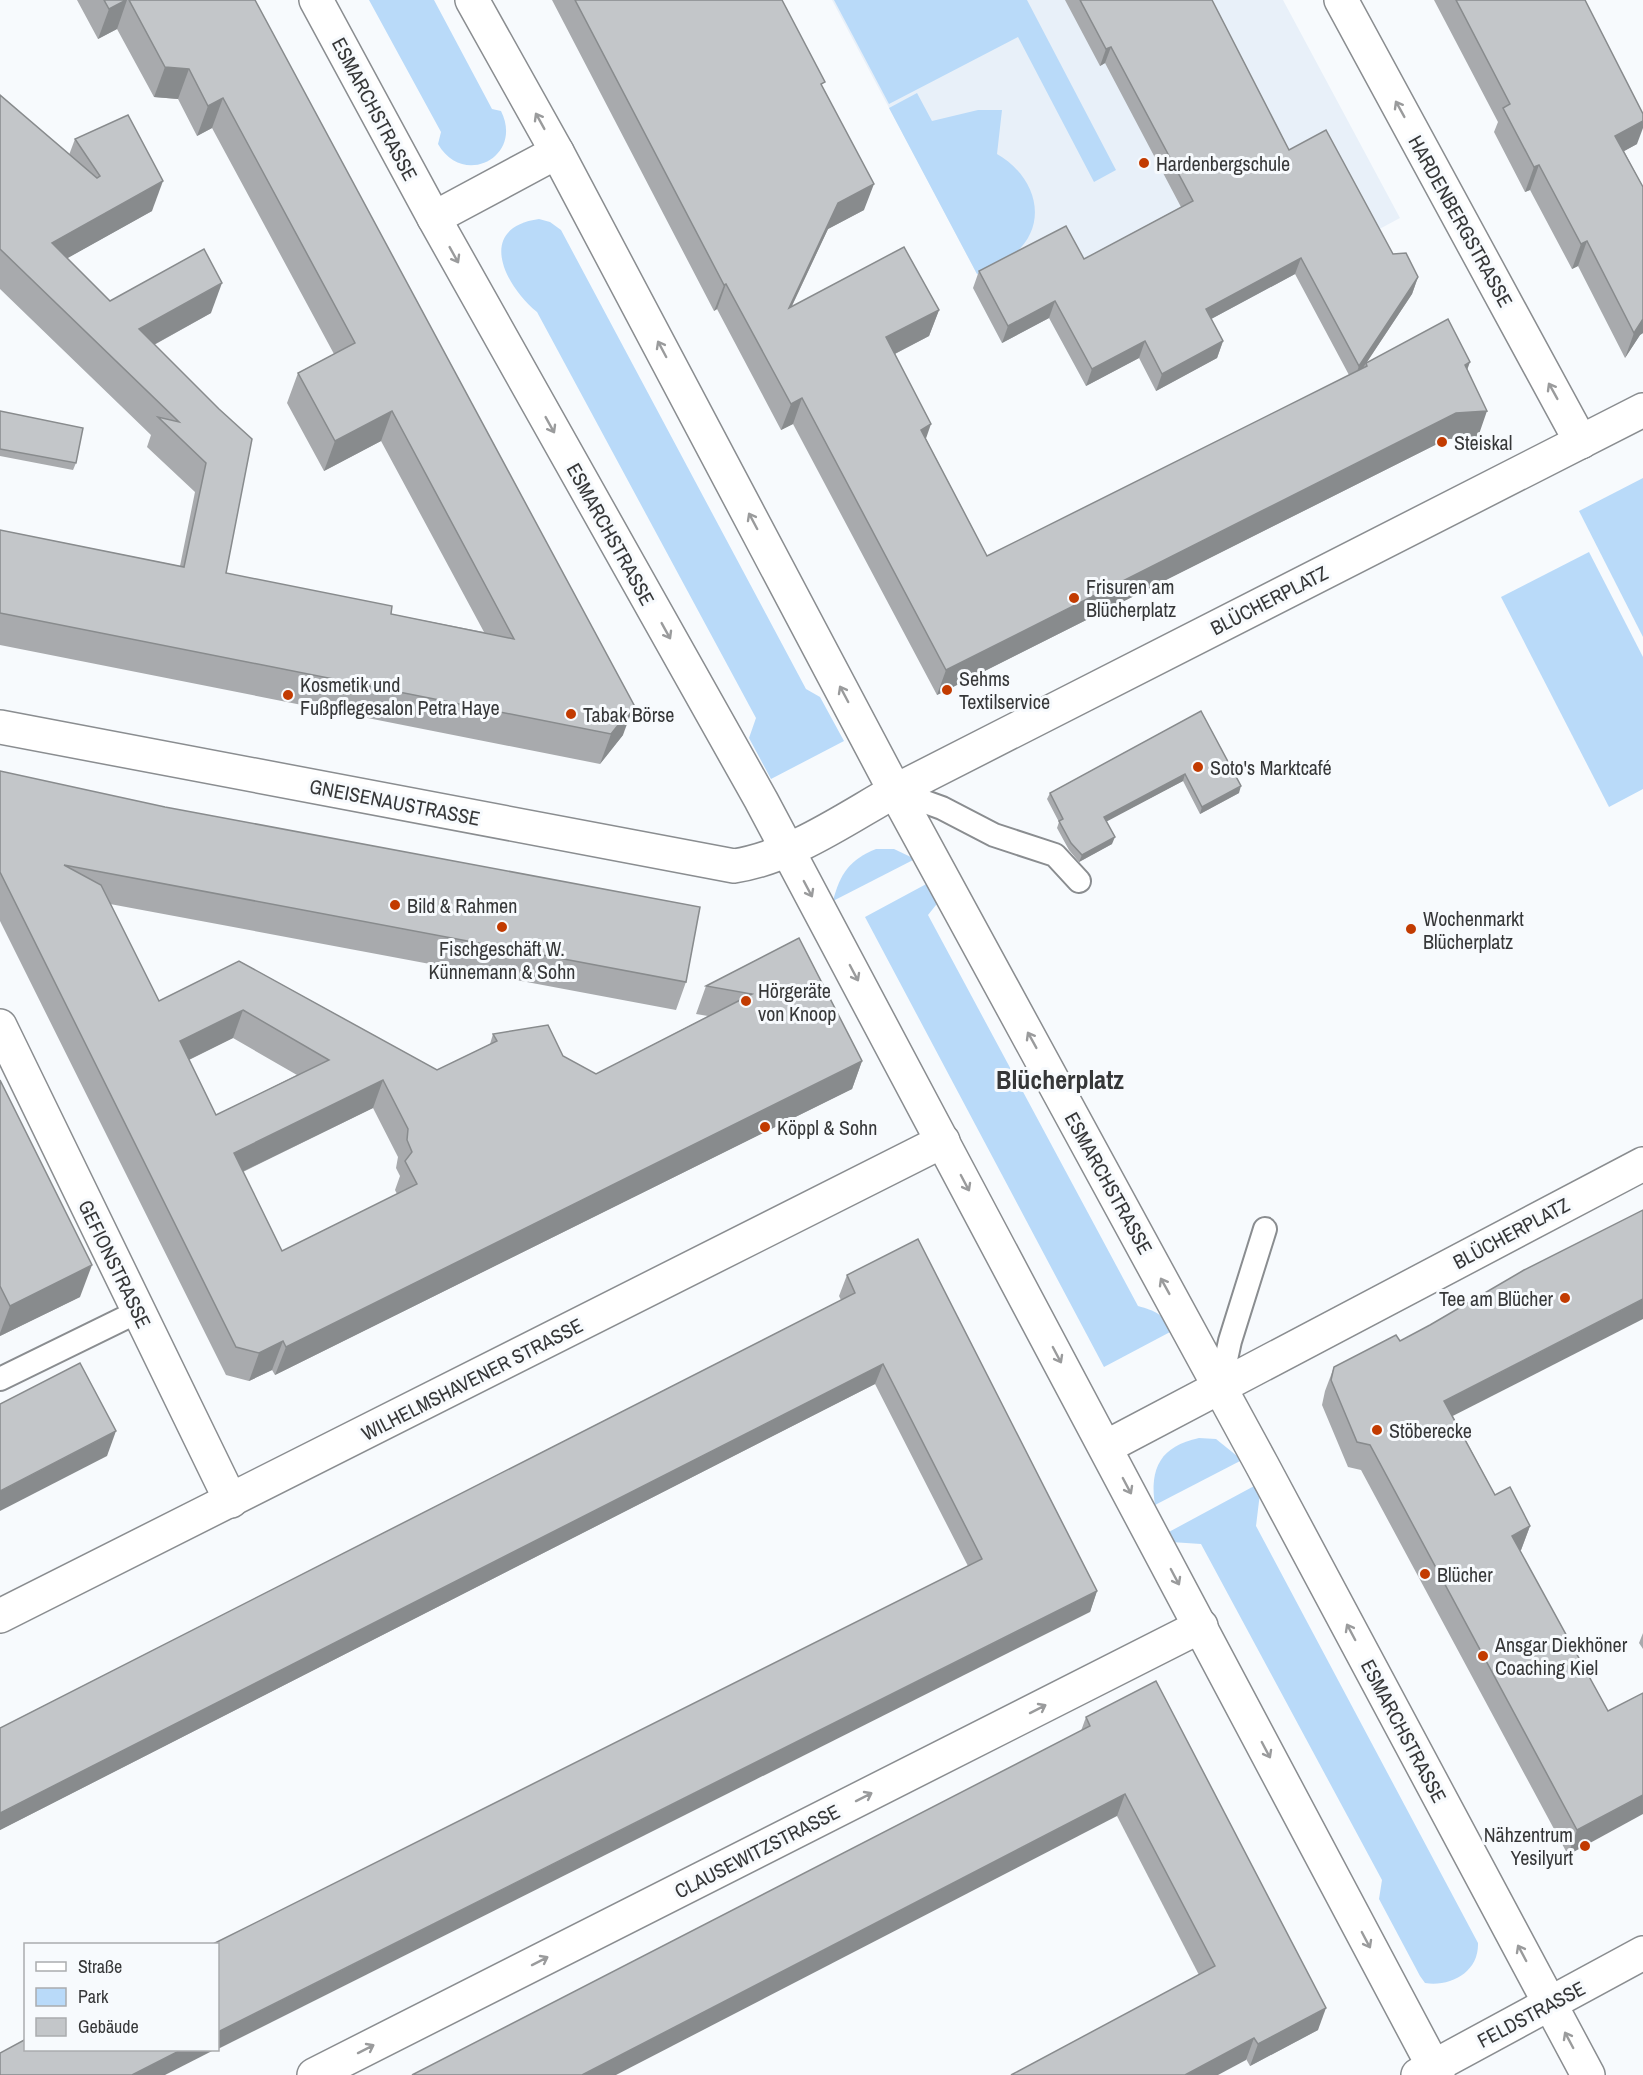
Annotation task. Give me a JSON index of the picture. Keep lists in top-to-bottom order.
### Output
{
  "streets": {
    "street": [
      "ESMARCHSTRASSE",
      "HARDENBERGSTRASSE",
      "BLÜCHERPLATZ",
      "GNEISENAUSTRASSE",
      "GEFIONSTRASSE",
      "WILHELMSHAVENER STRASSE",
      "CLAUSEWITZSTRASSE",
      "FELDSTRASSE"
    ]
  },
  "crossings": [
    ["ESMARCHSTRASSE", "BLÜCHERPLATZ"],
    ["ESMARCHSTRASSE", "GNEISENAUSTRASSE"],
    ["ESMARCHSTRASSE", "WILHELMSHAVENER STRASSE"],
    ["ESMARCHSTRASSE", "CLAUSEWITZSTRASSE"],
    ["ESMARCHSTRASSE", "FELDSTRASSE"],
    ["HARDENBERGSTRASSE", "BLÜCHERPLATZ"],
    ["GEFIONSTRASSE", "WILHELMSHAVENER STRASSE"]
  ],
  "one_way": ["HARDENBERGSTRASSE", "CLAUSEWITZSTRASSE"],
  "districts": ["Blücherplatz"],
  "places": [
    "Hardenbergschule",
    "Steiskal",
    "Frisuren am Blücherplatz",
    "Sehms Textilservice",
    "Kosmetik und Fußpflegesalon Petra Haye",
    "Tabak Börse",
    "Soto's Marktcafé",
    "Bild & Rahmen",
    "Fischgeschäft W. Künnemann & Sohn",
    "Wochenmarkt Blücherplatz",
    "Hörgeräte von Knoop",
    "Köppl & Sohn",
    "Tee am Blücher",
    "Stöberecke",
    "Blücher",
    "Ansgar Diekhöner Coaching Kiel",
    "Nähzentrum Yesilyurt"
  ],
  "legend": ["Straße", "Park", "Gebäude"]
}
